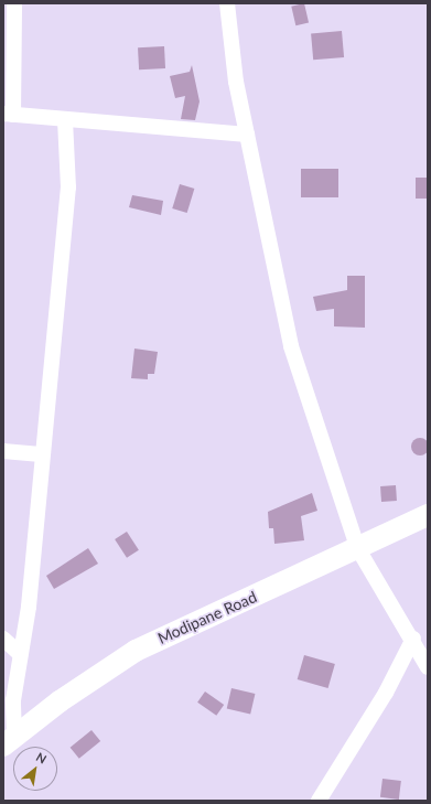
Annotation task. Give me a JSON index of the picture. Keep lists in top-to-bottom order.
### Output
{
  "streets": {
    "main road": ["Modipane Road"]
  },
  "north": "top right"
}
